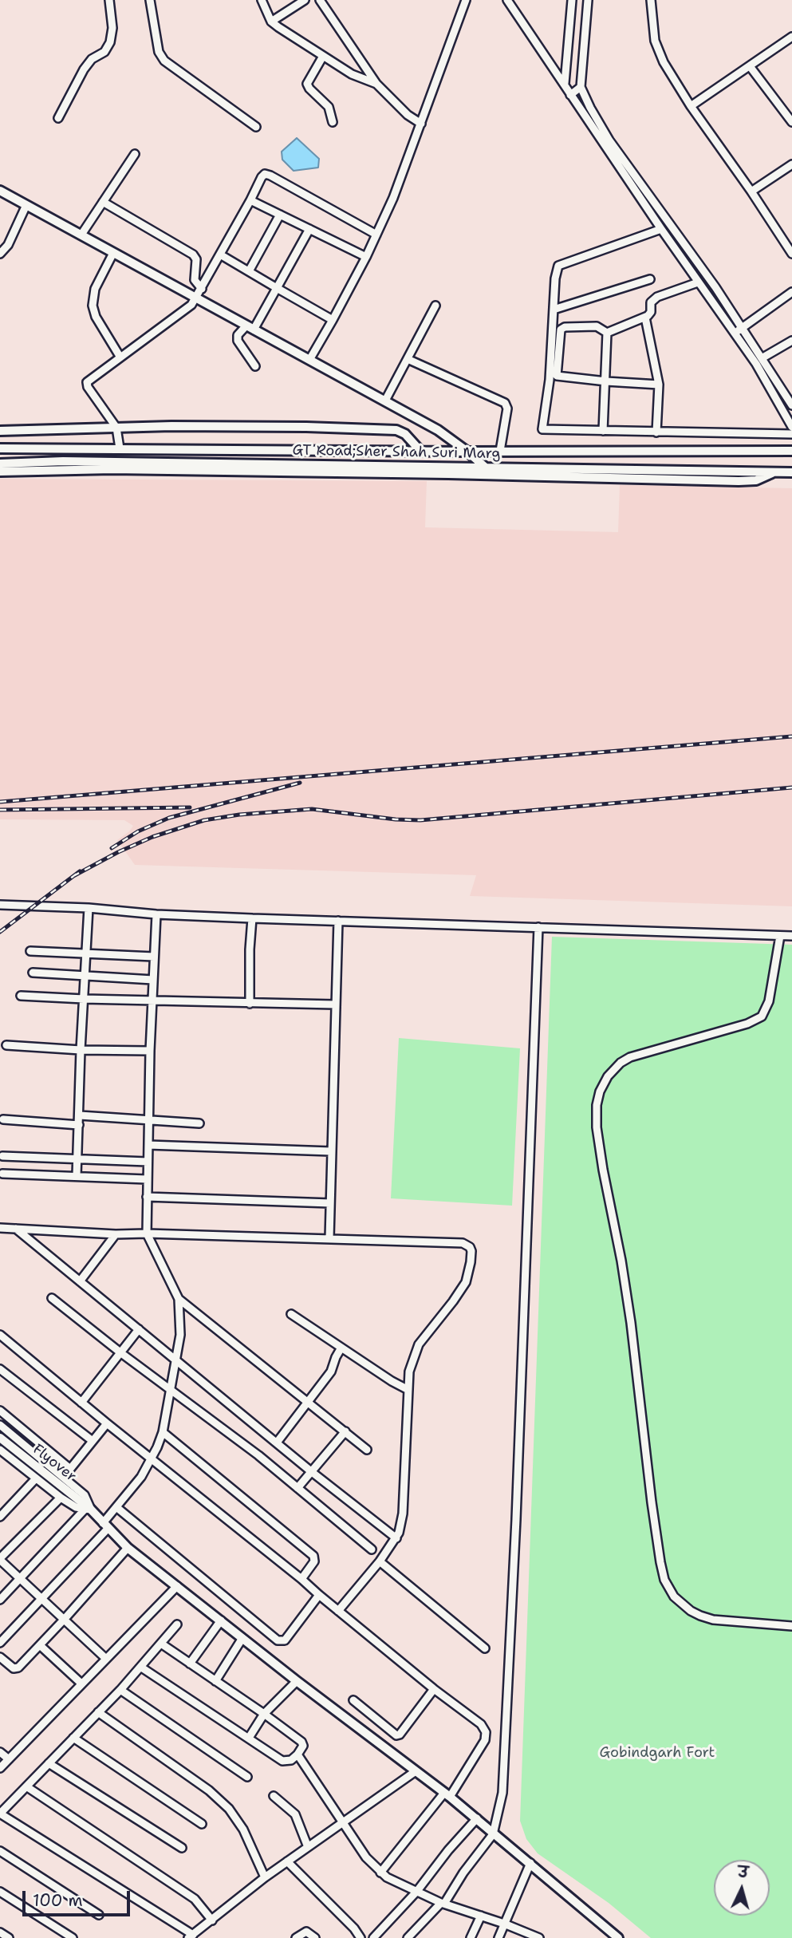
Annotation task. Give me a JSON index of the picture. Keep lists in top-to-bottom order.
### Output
{
  "streets": {
    "main road": ["GT Road;Sher Shah Suri Marg", "Flyover"]
  },
  "parks": ["Gobindgarh Fort"],
  "scale_bar": "100 m",
  "north": "top"
}
